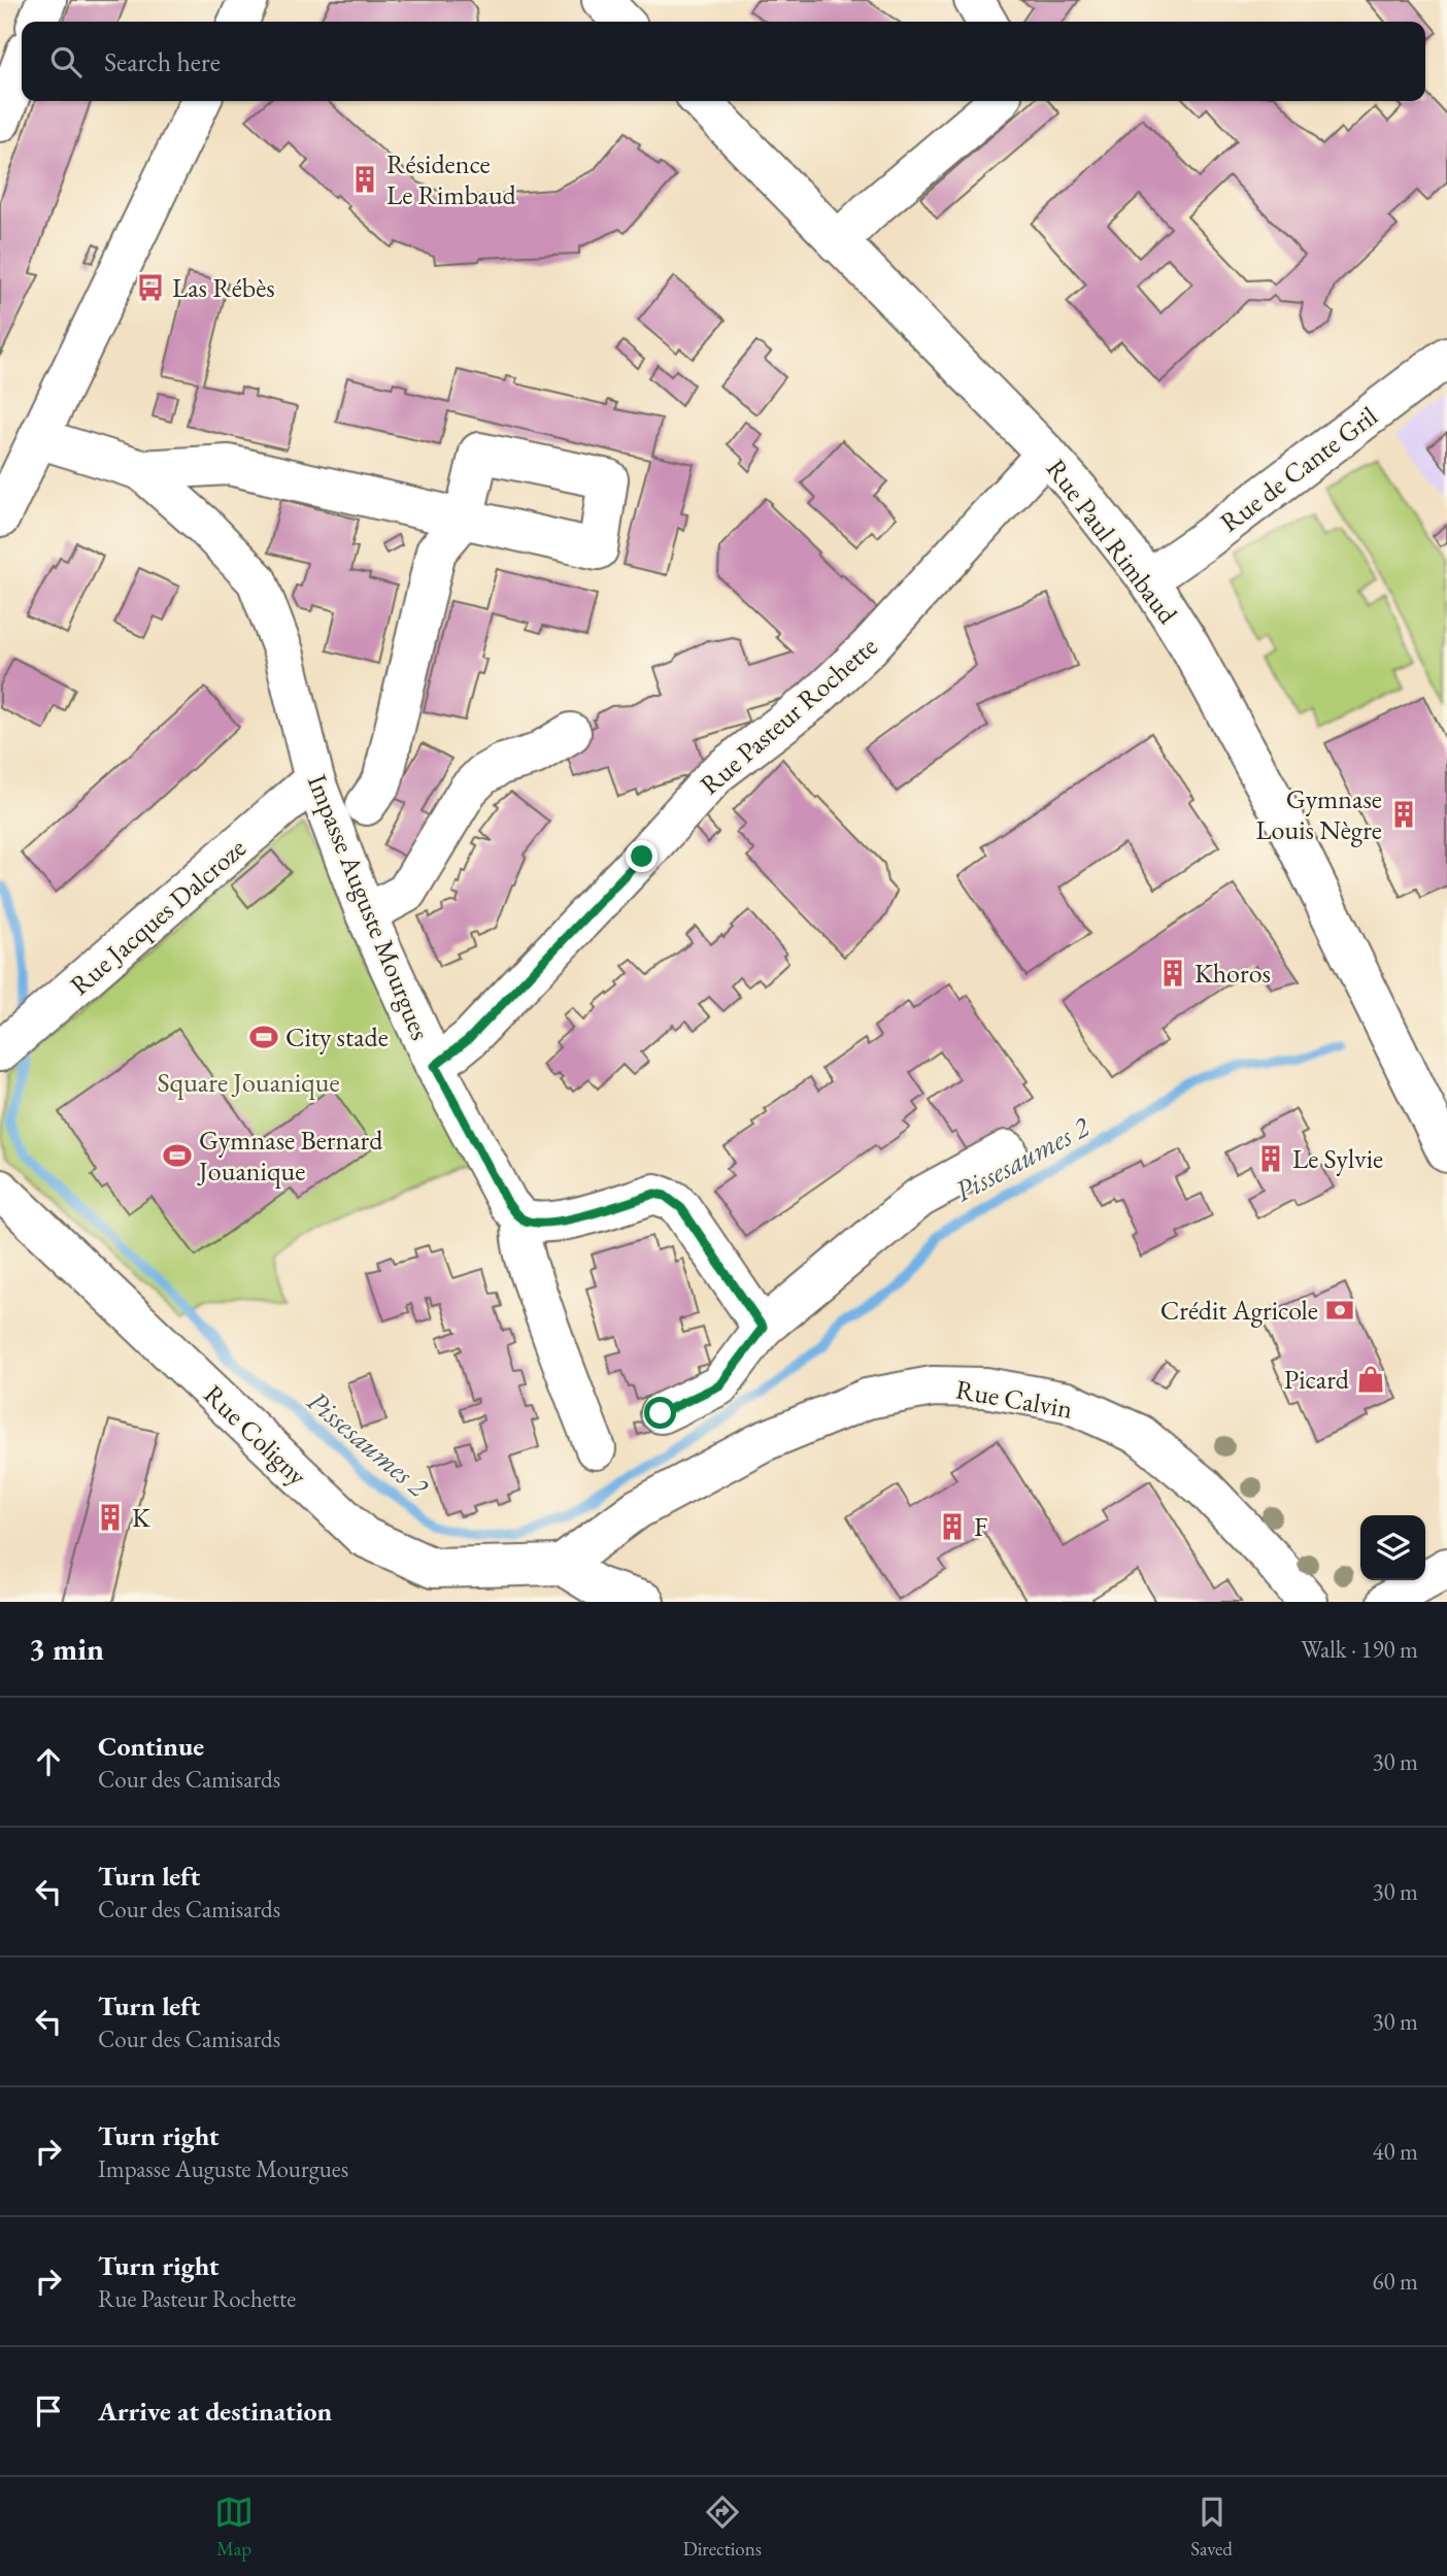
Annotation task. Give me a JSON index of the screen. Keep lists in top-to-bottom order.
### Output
{
  "streets": {
    "street": [
      "Rue de Cante Gril",
      "Rue Paul Rimbaud",
      "Rue Pasteur Rochette",
      "Impasse Auguste Mourgues",
      "Rue Jacques Dalcroze",
      "Rue Calvin",
      "Rue Coligny"
    ]
  },
  "crossings": [
    ["Rue de Cante Gril", "Rue Paul Rimbaud"],
    ["Rue Paul Rimbaud", "Rue Pasteur Rochette"],
    ["Rue Pasteur Rochette", "Impasse Auguste Mourgues"],
    ["Impasse Auguste Mourgues", "Rue Jacques Dalcroze"],
    ["Rue Calvin", "Rue Coligny"]
  ],
  "water": ["Pissesaumes 2"],
  "parks": ["Square Jouanique"],
  "places": {
    "building": [
      "Résidence Le Rimbaud",
      "Gymnase Louis Nègre",
      "Khoros",
      "Le Sylvie",
      "K",
      "F"
    ],
    "bus stop": ["Las Rébès"],
    "sports": ["City stade", "Gymnase Bernard Jouanique"],
    "bank": ["Crédit Agricole"],
    "shop": ["Picard"]
  },
  "page": {
    "search": "Search here",
    "heading": ["3 min", "Walk · 190 m"],
    "list": [
      ["Continue", "Cour des Camisards", "30 m"],
      ["Turn left", "Cour des Camisards", "30 m"],
      ["Turn left", "Cour des Camisards", "30 m"],
      ["Turn right", "Impasse Auguste Mourgues", "40 m"],
      ["Turn right", "Rue Pasteur Rochette", "60 m"],
      "Arrive at destination"
    ],
    "nav": ["Map", "Directions", "Saved"]
  }
}
